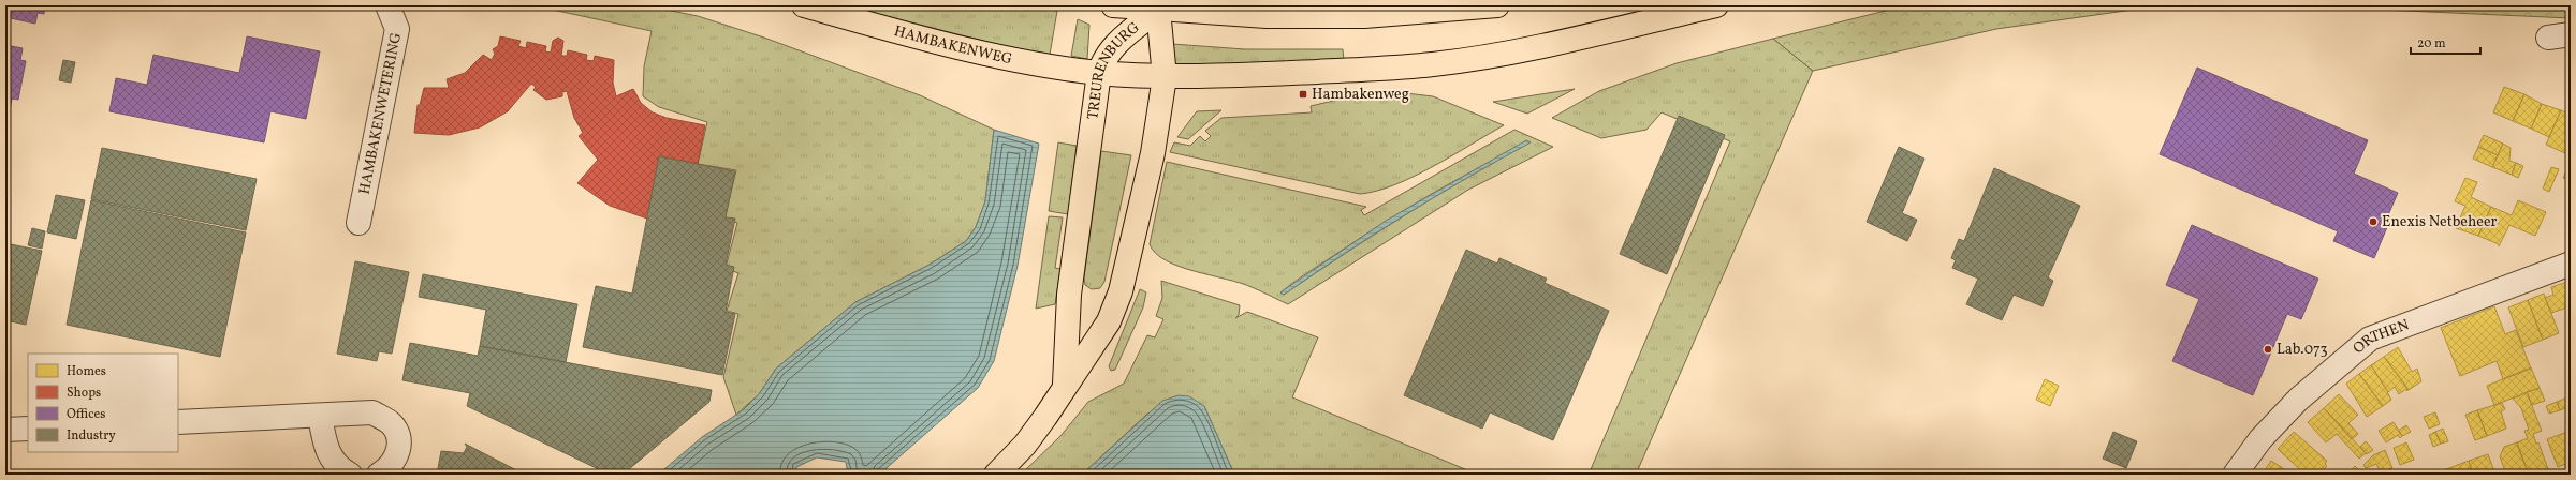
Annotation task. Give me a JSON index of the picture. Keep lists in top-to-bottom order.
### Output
{
  "streets": {
    "main road": ["HAMBAKENWEG", "TREURENBURG"],
    "street": ["HAMBAKENWETERING", "ORTHEN"]
  },
  "crossings": [
    ["HAMBAKENWEG", "TREURENBURG"]
  ],
  "places": {
    "transit": ["Hambakenweg"],
    "other": ["Enexis Netbeheer", "Lab.073"]
  },
  "legend": [
    "Homes",
    "Shops",
    "Offices",
    "Industry"
  ],
  "scale_bar": "20 m"
}
